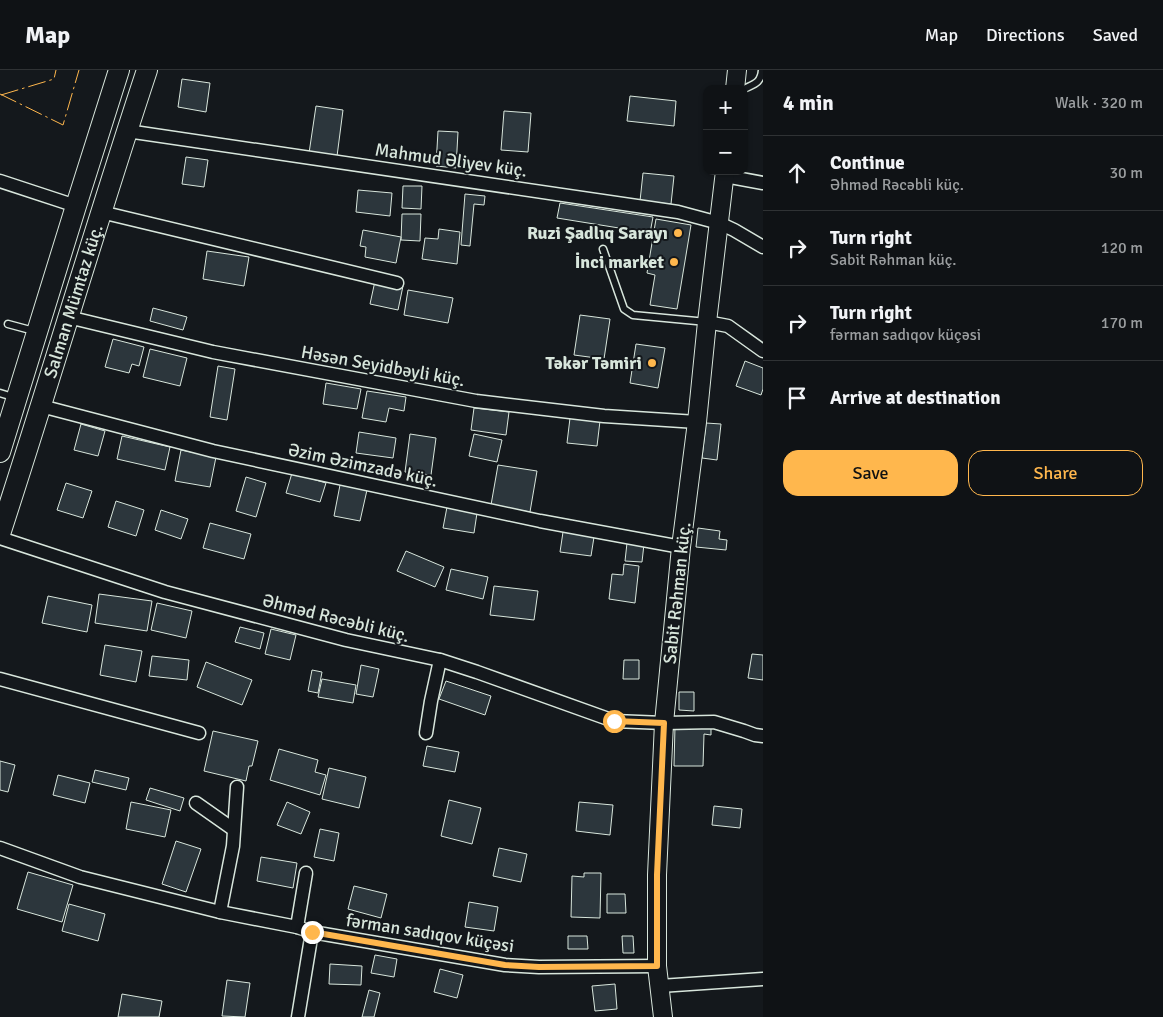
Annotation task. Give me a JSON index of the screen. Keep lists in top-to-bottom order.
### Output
{
  "streets": {
    "highway": ["Salman Mümtaz küç."],
    "main road": ["Sabit Rəhman küç."],
    "street": [
      "Mahmud Əliyev küç.",
      "Həsən Seyidbəyli küç.",
      "Əzim Əzimzadə küç.",
      "Əhməd Rəcəbli küç.",
      "fərman sadıqov küçəsi"
    ]
  },
  "crossings": [
    ["Mahmud Əliyev küç.", "Salman Mümtaz küç."],
    ["Mahmud Əliyev küç.", "Sabit Rəhman küç."],
    ["Salman Mümtaz küç.", "Həsən Seyidbəyli küç."],
    ["Salman Mümtaz küç.", "Əzim Əzimzadə küç."],
    ["Həsən Seyidbəyli küç.", "Sabit Rəhman küç."],
    ["Əzim Əzimzadə küç.", "Sabit Rəhman küç."],
    ["Sabit Rəhman küç.", "Əhməd Rəcəbli küç."],
    ["Sabit Rəhman küç.", "fərman sadıqov küçəsi"]
  ],
  "places": ["Ruzi Şadlıq Sarayı", "İnci market", "Təkər Təmiri"],
  "page": {
    "header": "Map",
    "nav": ["Map", "Directions", "Saved"],
    "heading": ["4 min", "Walk · 320 m"],
    "map_buttons": ["+", "−"],
    "list": [
      ["Continue", "Əhməd Rəcəbli küç.", "30 m"],
      ["Turn right", "Sabit Rəhman küç.", "120 m"],
      ["Turn right", "fərman sadıqov küçəsi", "170 m"],
      "Arrive at destination"
    ],
    "buttons": ["Save", "Share"]
  }
}
